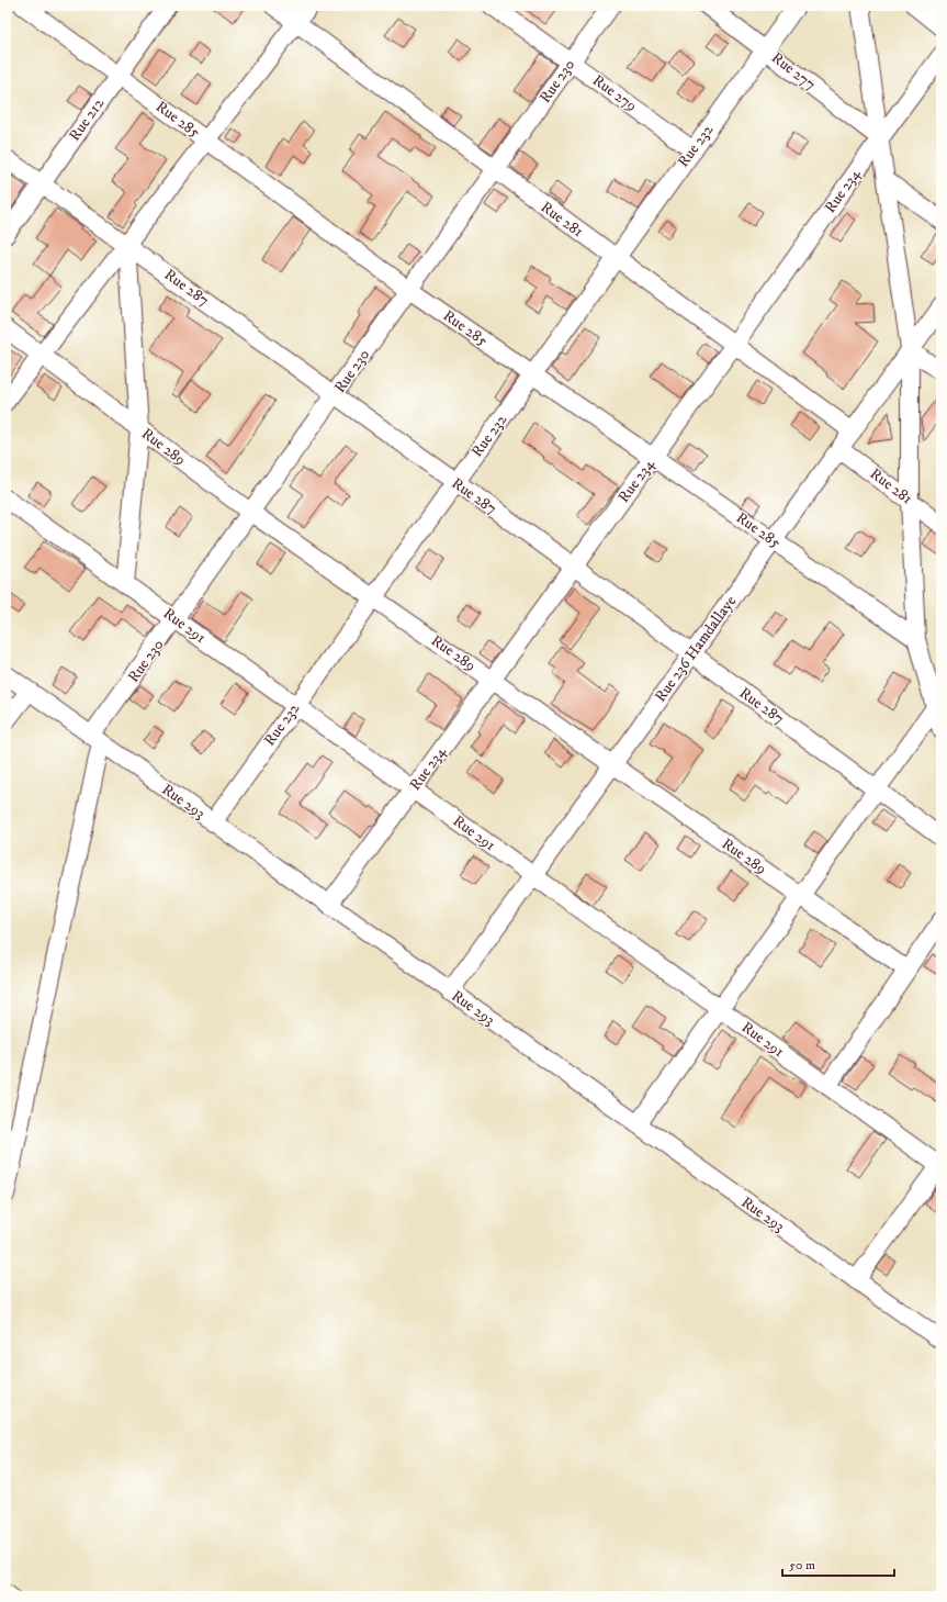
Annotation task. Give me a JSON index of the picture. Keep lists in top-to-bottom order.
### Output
{
  "streets": {
    "street": [
      "Rue 277",
      "Rue 230",
      "Rue 279",
      "Rue 212",
      "Rue 285",
      "Rue 232",
      "Rue 234",
      "Rue 281",
      "Rue 287",
      "Rue 289",
      "Rue 291",
      "Rue 236 Hamdallaye",
      "Rue 293"
    ]
  },
  "crossings": [
    ["Rue 277", "Rue 232"],
    ["Rue 277", "Rue 234"],
    ["Rue 230", "Rue 279"],
    ["Rue 230", "Rue 285"],
    ["Rue 230", "Rue 281"],
    ["Rue 230", "Rue 287"],
    ["Rue 230", "Rue 289"],
    ["Rue 230", "Rue 291"],
    ["Rue 230", "Rue 293"],
    ["Rue 279", "Rue 232"],
    ["Rue 212", "Rue 285"],
    ["Rue 212", "Rue 287"],
    ["Rue 285", "Rue 232"],
    ["Rue 285", "Rue 234"],
    ["Rue 285", "Rue 236 Hamdallaye"],
    ["Rue 232", "Rue 281"],
    ["Rue 232", "Rue 287"],
    ["Rue 232", "Rue 289"],
    ["Rue 232", "Rue 291"],
    ["Rue 232", "Rue 293"],
    ["Rue 234", "Rue 281"],
    ["Rue 234", "Rue 287"],
    ["Rue 234", "Rue 289"],
    ["Rue 234", "Rue 291"],
    ["Rue 234", "Rue 293"],
    ["Rue 281", "Rue 236 Hamdallaye"],
    ["Rue 287", "Rue 236 Hamdallaye"],
    ["Rue 289", "Rue 236 Hamdallaye"],
    ["Rue 291", "Rue 236 Hamdallaye"],
    ["Rue 236 Hamdallaye", "Rue 293"]
  ],
  "scale_bar": "50 m"
}
